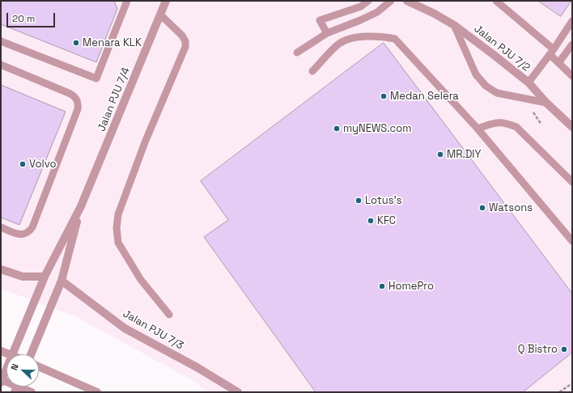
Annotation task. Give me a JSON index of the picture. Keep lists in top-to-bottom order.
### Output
{
  "streets": {
    "street": ["Jalan PJU 7/2", "Jalan PJU 7/4", "Jalan PJU 7/3"]
  },
  "crossings": [
    ["Jalan PJU 7/4", "Jalan PJU 7/3"]
  ],
  "places": [
    "Menara KLK",
    "Medan Selera",
    "myNEWS.com",
    "MR.DIY",
    "Volvo",
    "Lotus's",
    "Watsons",
    "KFC",
    "HomePro",
    "Q Bistro"
  ],
  "scale_bar": "20 m",
  "north": "left"
}
